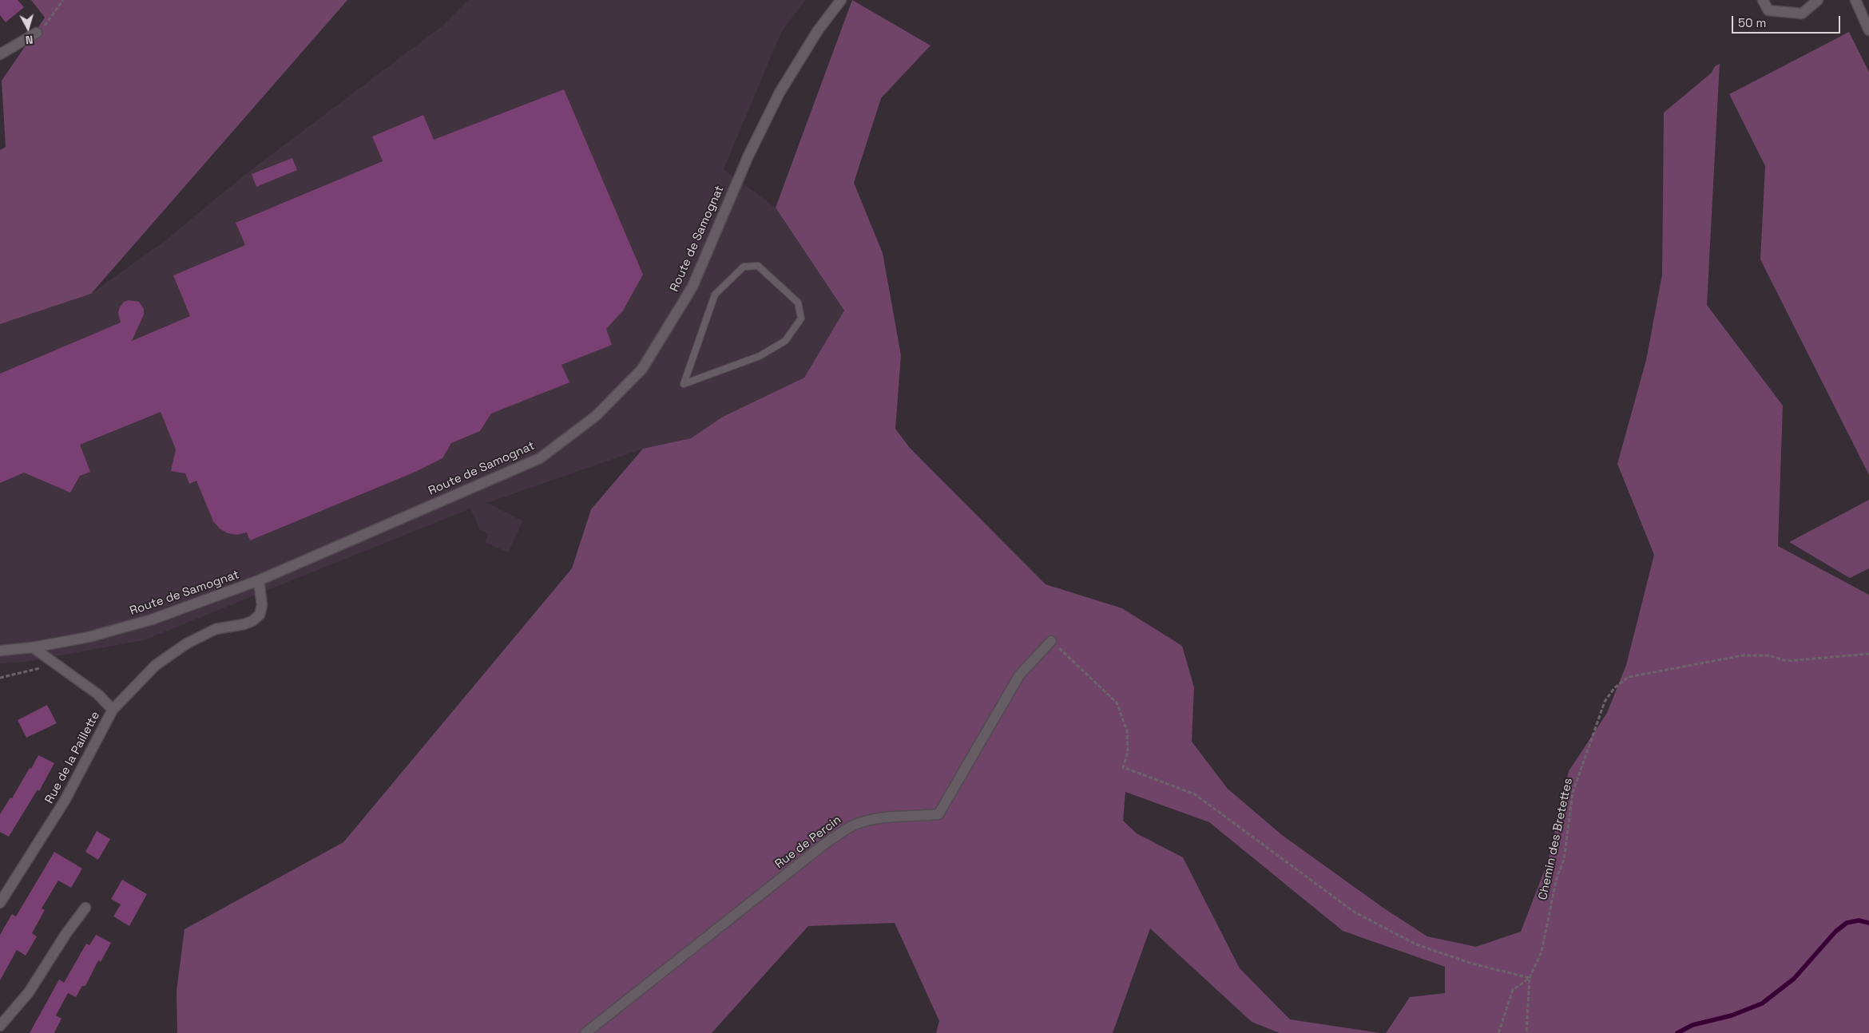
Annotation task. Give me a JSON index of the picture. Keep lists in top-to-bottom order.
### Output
{
  "streets": {
    "street": ["Route de Samognat", "Rue de la Paillette", "Rue de Percin"],
    "path": ["Chemin des Bretettes"]
  },
  "crossings": [
    ["Route de Samognat", "Rue de la Paillette"]
  ],
  "scale_bar": "50 m",
  "north": "bottom"
}
